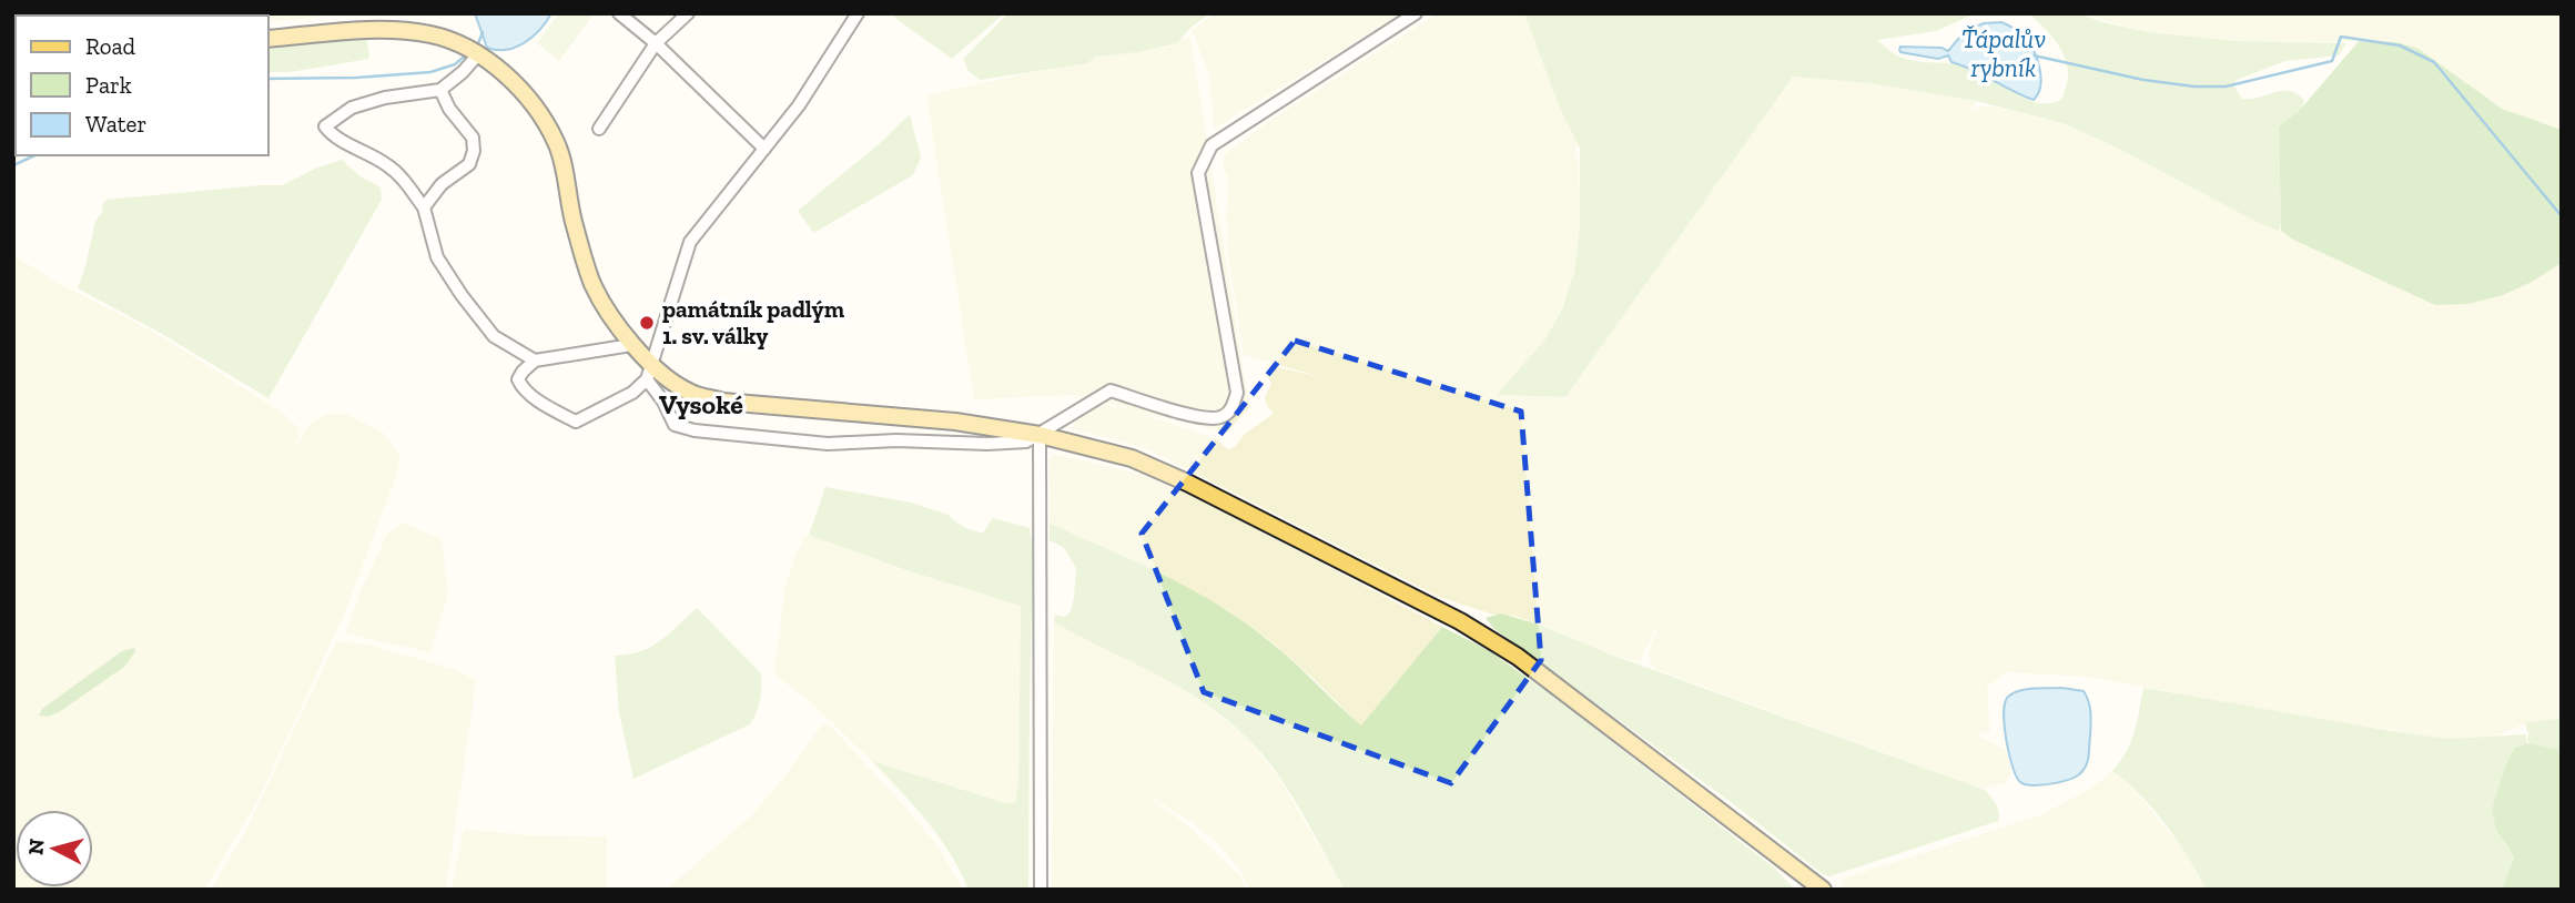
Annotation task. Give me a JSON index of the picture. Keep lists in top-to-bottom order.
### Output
{
  "districts": ["Vysoké"],
  "water": ["Ťápalův rybník"],
  "places": ["památník padlým 1. sv. války"],
  "legend": ["Road", "Park", "Water"],
  "north": "left"
}
